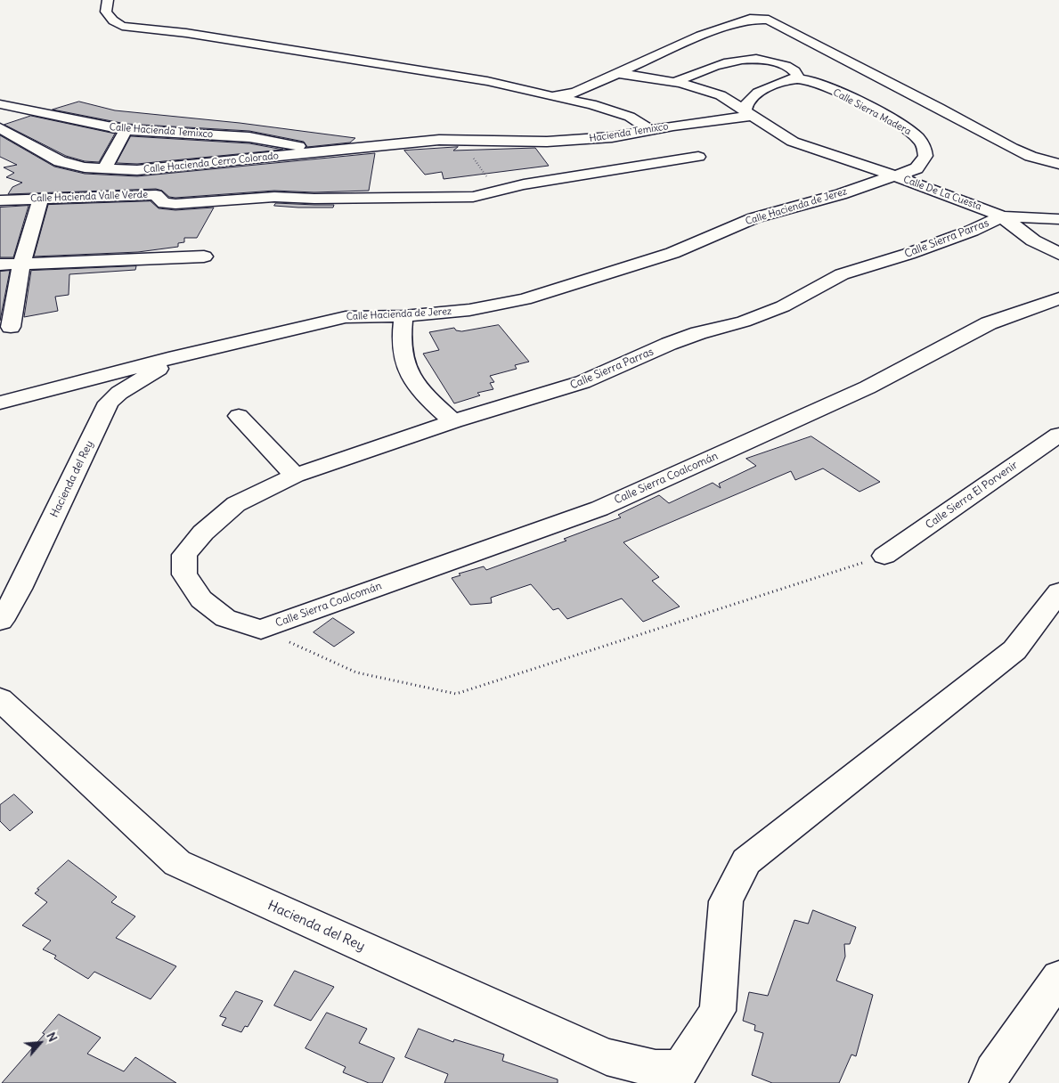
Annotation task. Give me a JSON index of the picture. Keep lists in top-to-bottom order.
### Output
{
  "streets": {
    "street": [
      "Calle Sierra Madera",
      "Calle Hacienda Temixco",
      "Hacienda Temixco",
      "Calle Hacienda Cerro Colorado",
      "Calle De La Cuesta",
      "Calle Hacienda Valle Verde",
      "Calle Hacienda de Jerez",
      "Calle Sierra Parras",
      "Calle Sierra Coalcomán",
      "Hacienda del Rey",
      "Calle Sierra El Porvenir"
    ]
  },
  "crossings": [
    ["Calle Sierra Madera", "Calle De La Cuesta"],
    ["Calle Sierra Madera", "Calle Hacienda de Jerez"],
    ["Calle Hacienda Temixco", "Hacienda Temixco"],
    ["Calle Hacienda Temixco", "Calle Hacienda Cerro Colorado"],
    ["Hacienda Temixco", "Calle Hacienda Cerro Colorado"],
    ["Calle De La Cuesta", "Calle Hacienda de Jerez"],
    ["Calle De La Cuesta", "Calle Sierra Parras"],
    ["Calle Hacienda de Jerez", "Hacienda del Rey"],
    ["Calle Sierra Parras", "Calle Sierra Coalcomán"]
  ],
  "north": "top right"
}
